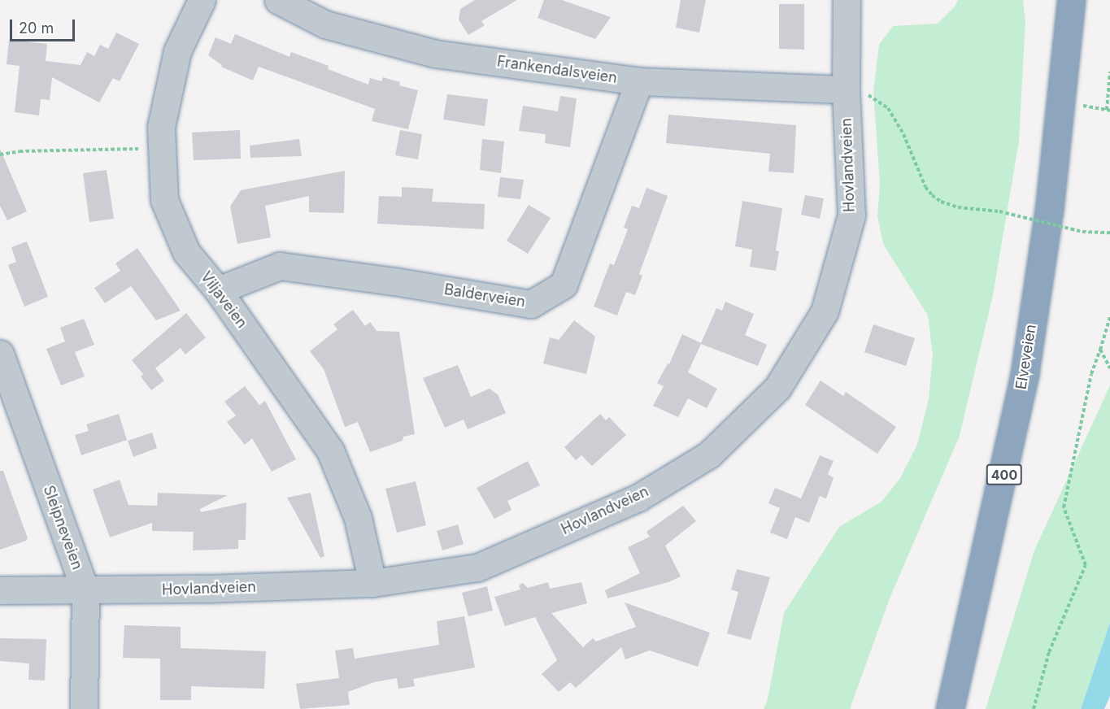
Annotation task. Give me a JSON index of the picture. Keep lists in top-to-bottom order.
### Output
{
  "streets": {
    "highway": ["Elveveien", "400"],
    "street": [
      "Frankendalsveien",
      "Hovlandveien",
      "Balderveien",
      "Viljaveien",
      "Sleipneveien"
    ]
  },
  "crossings": [
    ["Frankendalsveien", "Hovlandveien"],
    ["Frankendalsveien", "Balderveien"],
    ["Hovlandveien", "Viljaveien"],
    ["Hovlandveien", "Sleipneveien"],
    ["Balderveien", "Viljaveien"]
  ],
  "scale_bar": "20 m"
}
